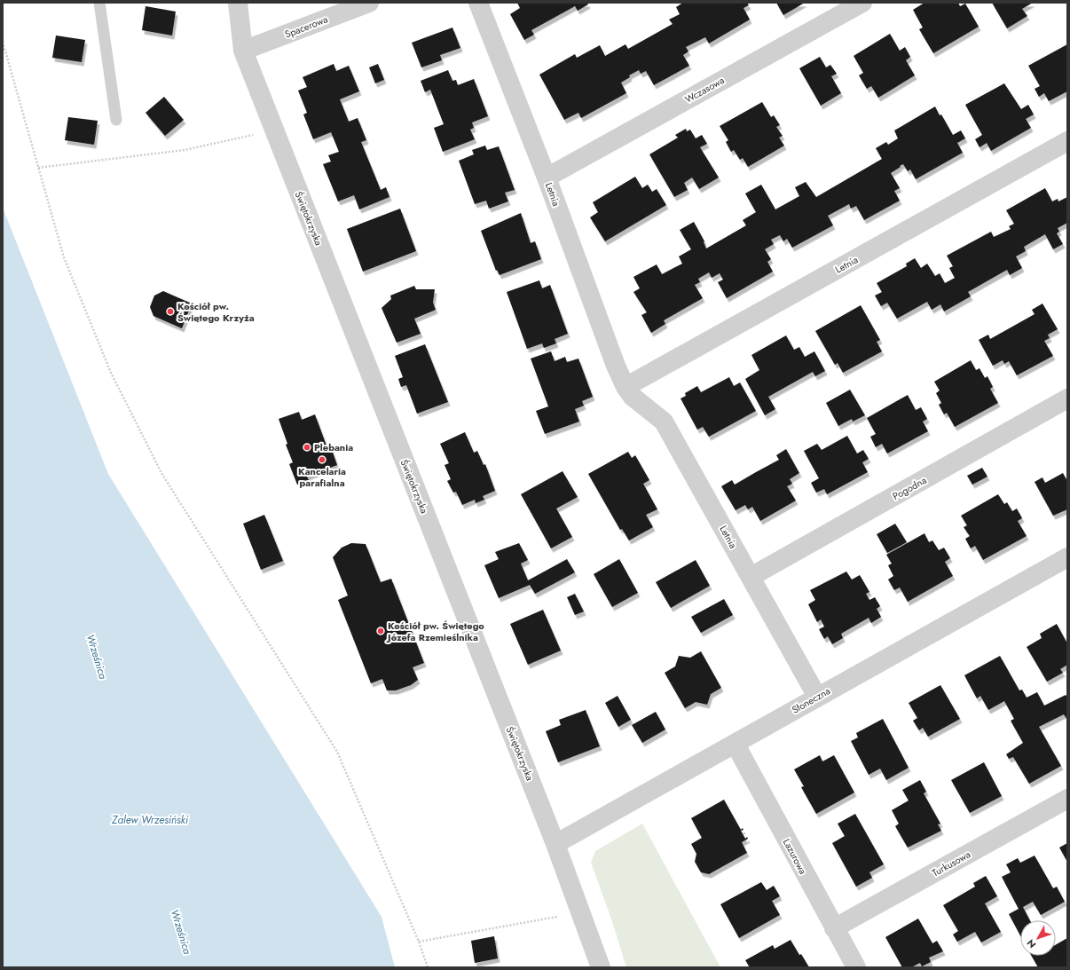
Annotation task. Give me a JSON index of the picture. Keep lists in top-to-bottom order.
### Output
{
  "streets": {
    "street": [
      "Spacerowa",
      "Wczasowa",
      "Letnia",
      "Świętokrzyska",
      "Pogodna",
      "Słoneczna",
      "Lazurowa",
      "Turkusowa"
    ]
  },
  "crossings": [
    ["Spacerowa", "Świętokrzyska"],
    ["Wczasowa", "Letnia"],
    ["Letnia", "Pogodna"],
    ["Letnia", "Słoneczna"],
    ["Świętokrzyska", "Słoneczna"],
    ["Słoneczna", "Lazurowa"],
    ["Lazurowa", "Turkusowa"]
  ],
  "water": ["Wrześnica", "Zalew Wrzesiński"],
  "places": [
    "Kościół pw. Świętego Krzyża",
    "Plebania",
    "Kancelaria parafialna",
    "Kościół pw. Świętego Józefa Rzemieślnika"
  ],
  "north": "bottom left"
}
